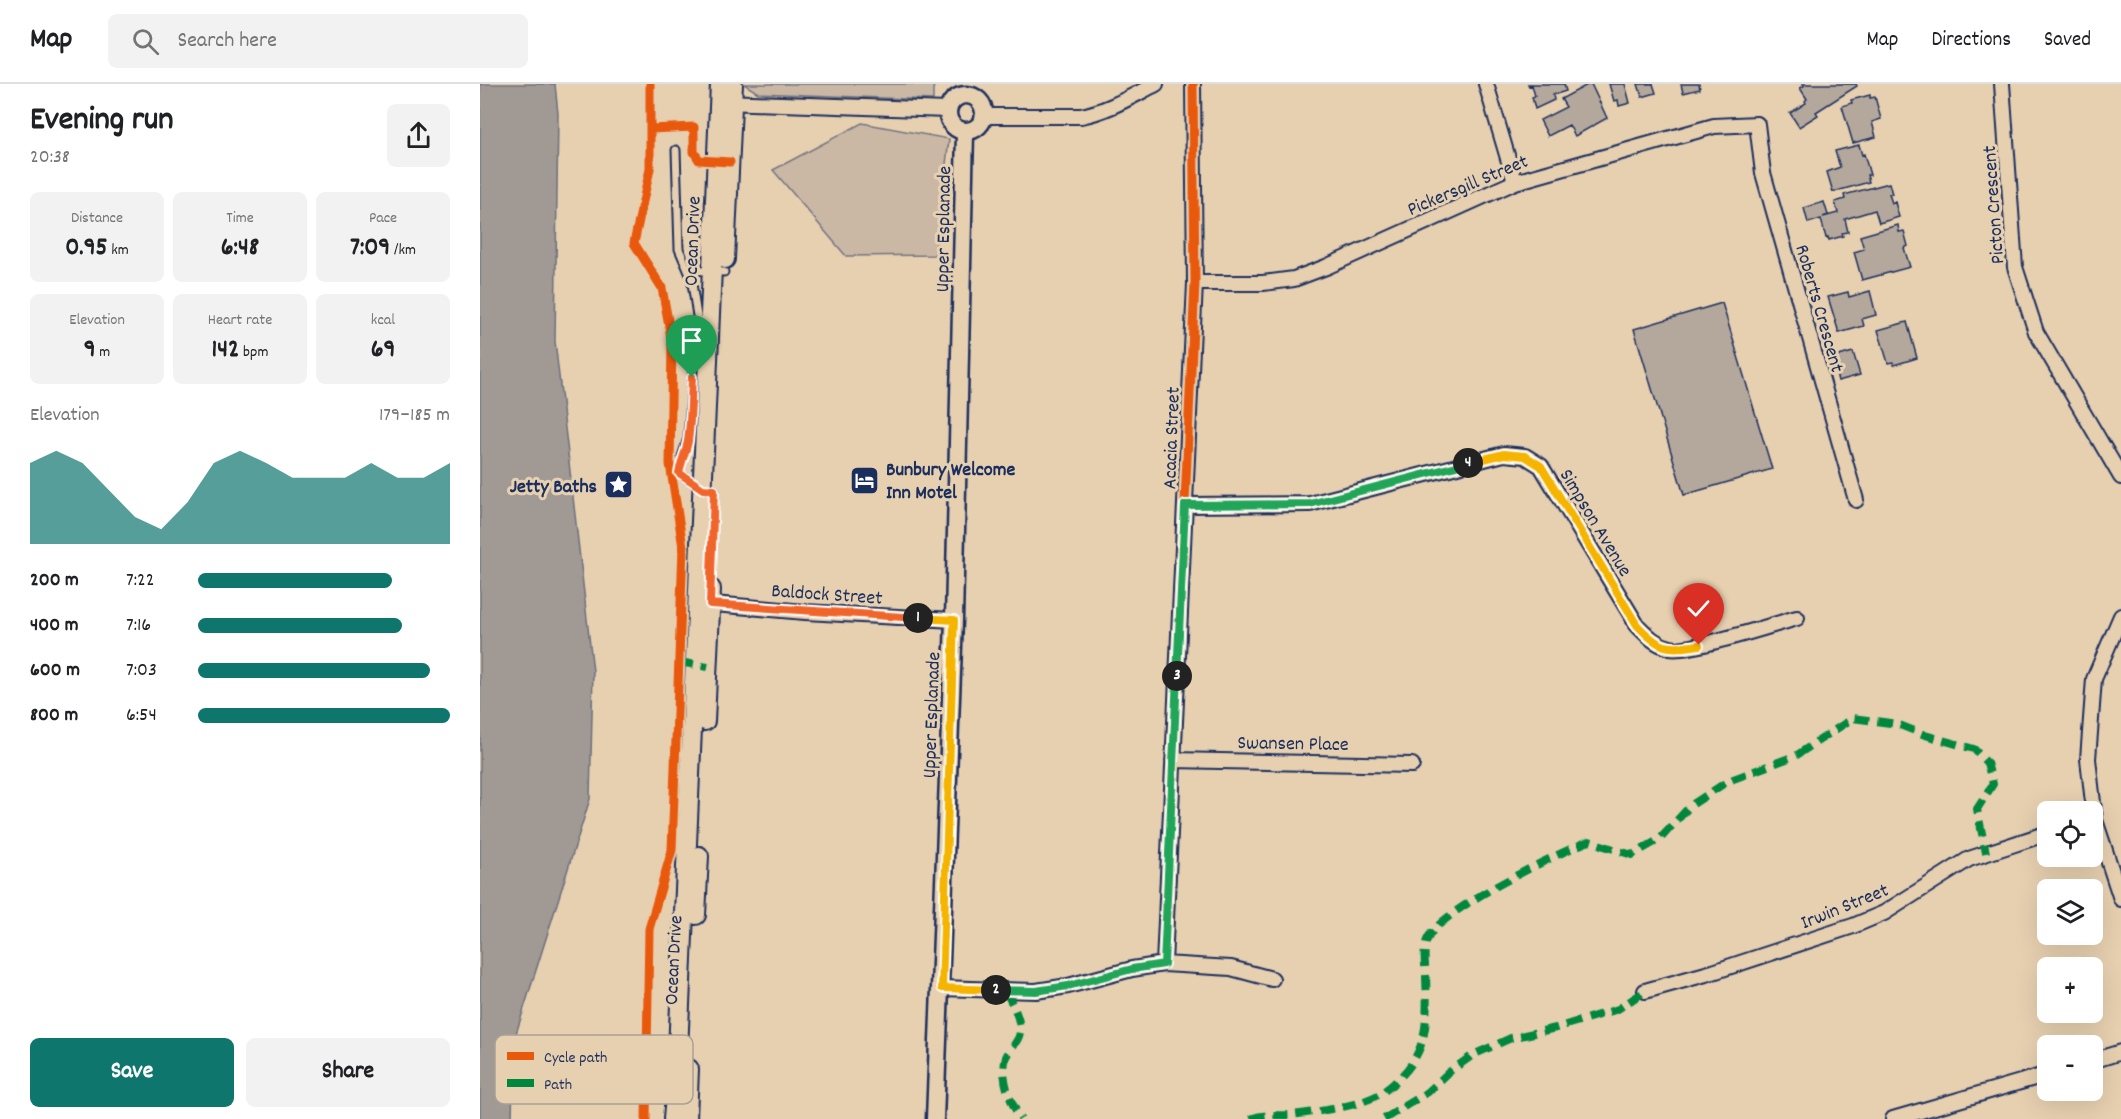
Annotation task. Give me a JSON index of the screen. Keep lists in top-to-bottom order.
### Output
{
  "streets": {
    "main road": ["Ocean Drive"],
    "street": [
      "Pickersgill Street",
      "Picton Crescent",
      "Upper Esplanade",
      "Roberts Crescent",
      "Acacia Street",
      "Simpson Avenue",
      "Baldock Street",
      "Swansen Place",
      "Irwin Street"
    ]
  },
  "crossings": [
    ["Pickersgill Street", "Roberts Crescent"],
    ["Pickersgill Street", "Acacia Street"],
    ["Upper Esplanade", "Baldock Street"],
    ["Ocean Drive", "Baldock Street"],
    ["Acacia Street", "Simpson Avenue"],
    ["Acacia Street", "Swansen Place"]
  ],
  "places": {
    "hotel": ["Bunbury Welcome Inn Motel"],
    "place": ["Jetty Baths"]
  },
  "legend": ["Cycle path", "Path"],
  "page": {
    "header": "Map",
    "search": "Search here",
    "nav": ["Map", "Directions", "Saved"],
    "heading": ["Evening run", "20:38"],
    "stats": [
      ["Distance", "0.95 km"],
      ["Time", "6:48"],
      ["Pace", "7:09 /km"],
      ["Elevation", "9 m"],
      ["Heart rate", "142 bpm"],
      ["kcal", "69"]
    ],
    "chart": ["Elevation", "179–185 m"],
    "pins": [
      "4",
      "1",
      "3",
      "2"
    ],
    "list": [
      {
        "name": "200 m",
        "note": "7:22"
      },
      {
        "name": "400 m",
        "note": "7:16"
      },
      {
        "name": "600 m",
        "note": "7:03"
      },
      {
        "name": "800 m",
        "note": "6:54"
      }
    ],
    "map_buttons": ["+", "−"],
    "buttons": ["Save", "Share"]
  }
}
